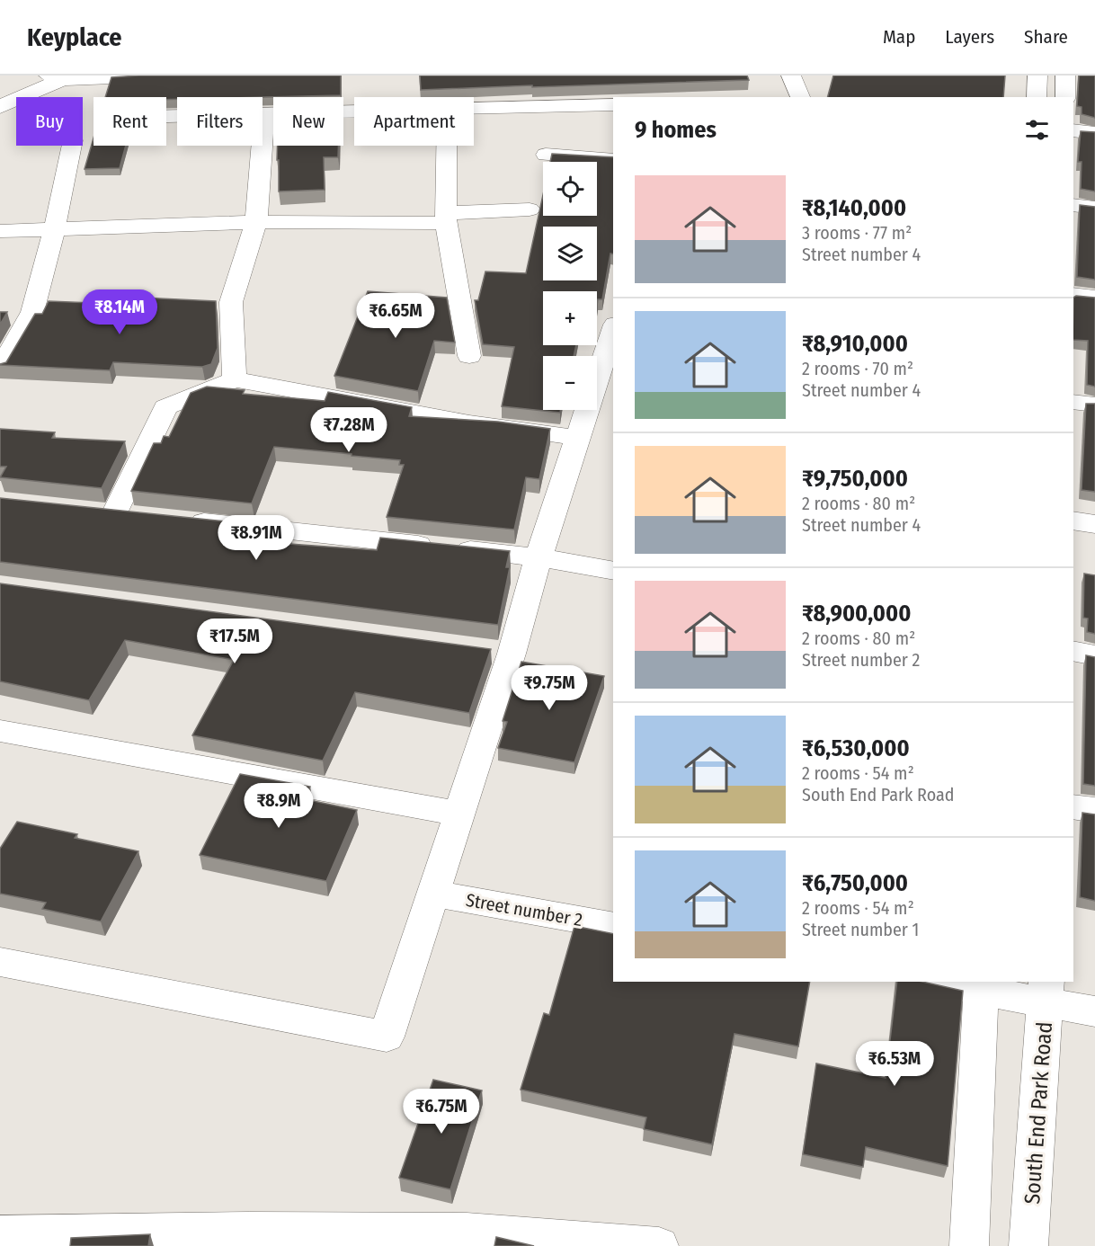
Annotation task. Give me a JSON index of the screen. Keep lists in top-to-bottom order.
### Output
{
  "streets": {
    "street": ["Street number 2", "South End Park Road"]
  },
  "page": {
    "header": "Keyplace",
    "nav": ["Map", "Layers", "Share"],
    "chip": [
      "Buy",
      "Rent",
      "Filters",
      "New",
      "Apartment"
    ],
    "heading": "9 homes",
    "map_buttons": ["+", "−"],
    "list": [
      {
        "name": "₹8,140,000",
        "note": "3 rooms · 77 m² · Street number 4"
      },
      {
        "name": "₹8,910,000",
        "note": "2 rooms · 70 m² · Street number 4"
      },
      {
        "name": "₹9,750,000",
        "note": "2 rooms · 80 m² · Street number 4"
      },
      {
        "name": "₹8,900,000",
        "note": "2 rooms · 80 m² · Street number 2"
      },
      {
        "name": "₹6,530,000",
        "note": "2 rooms · 54 m² · South End Park Road"
      },
      {
        "name": "₹6,750,000",
        "note": "2 rooms · 54 m² · Street number 1"
      }
    ],
    "price": [
      "₹8.14M",
      "₹6.65M",
      "₹7.28M",
      "₹8.91M",
      "₹17.5M",
      "₹9.75M",
      "₹8.9M",
      "₹6.53M",
      "₹6.75M"
    ]
  }
}
